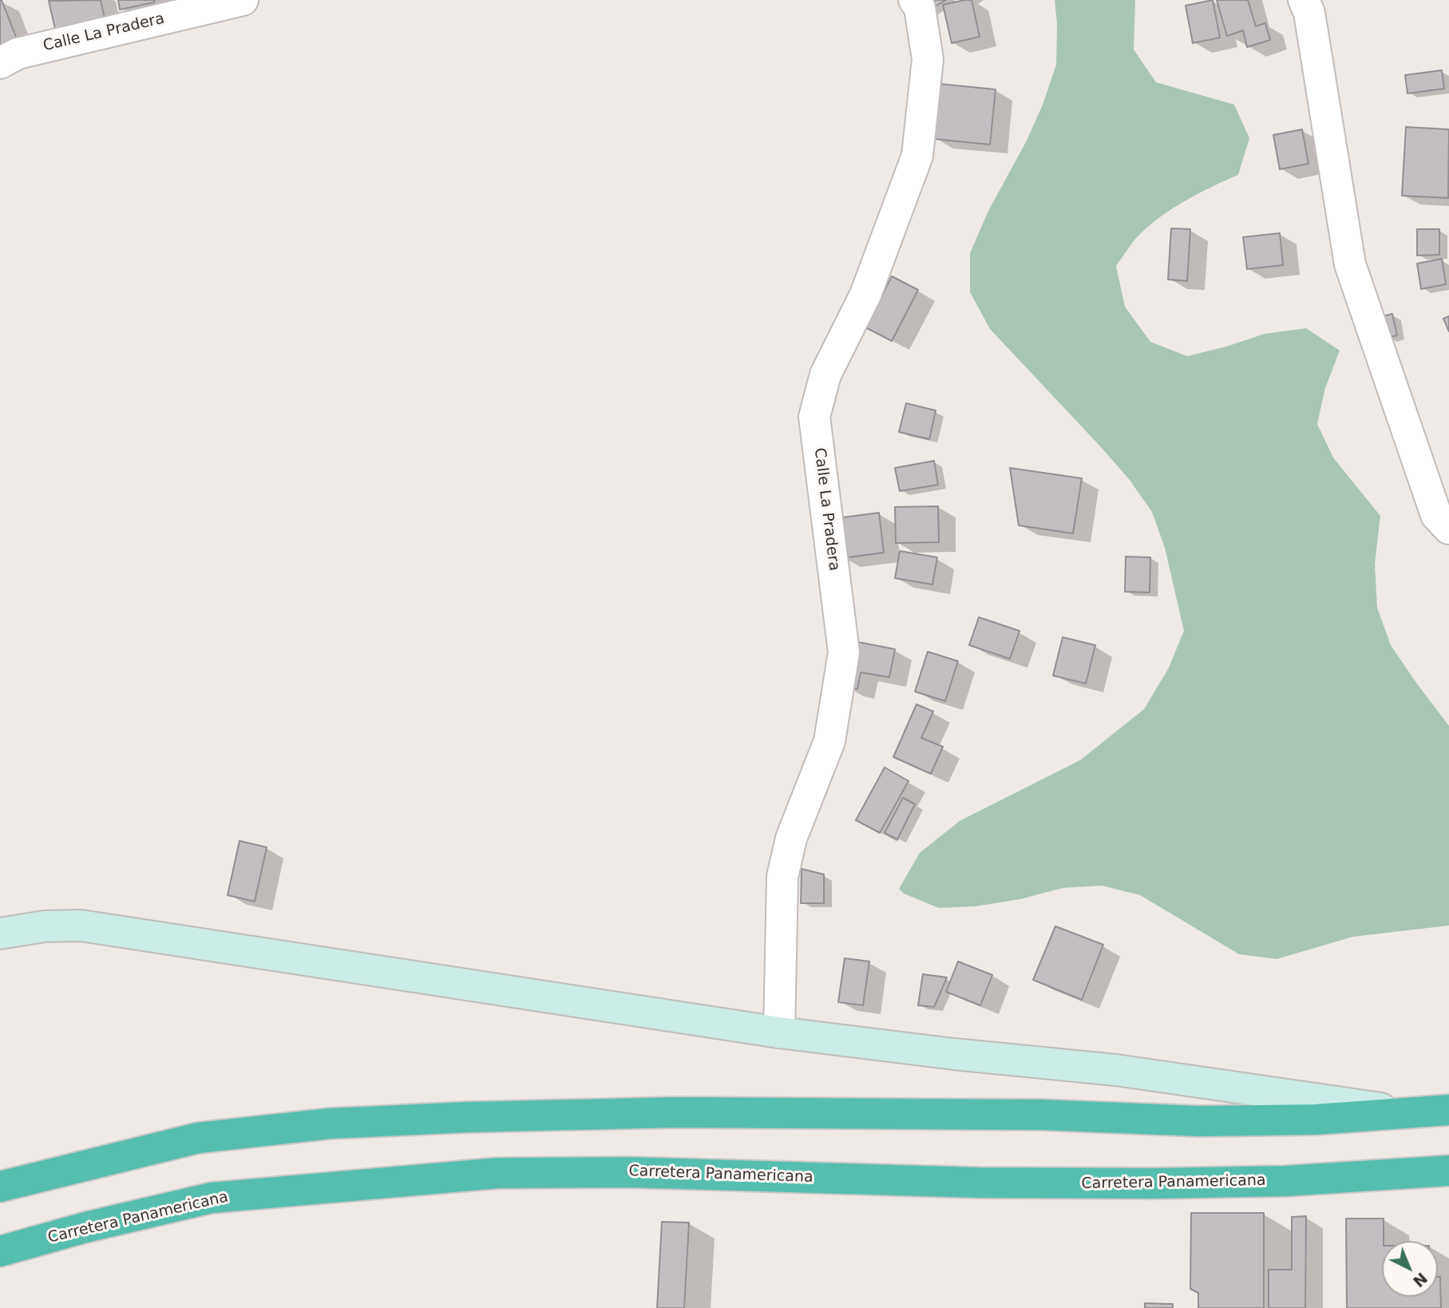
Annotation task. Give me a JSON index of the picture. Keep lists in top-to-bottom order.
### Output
{
  "streets": {
    "highway": ["Carretera Panamericana"],
    "street": ["Calle La Pradera"]
  },
  "north": "bottom right"
}
